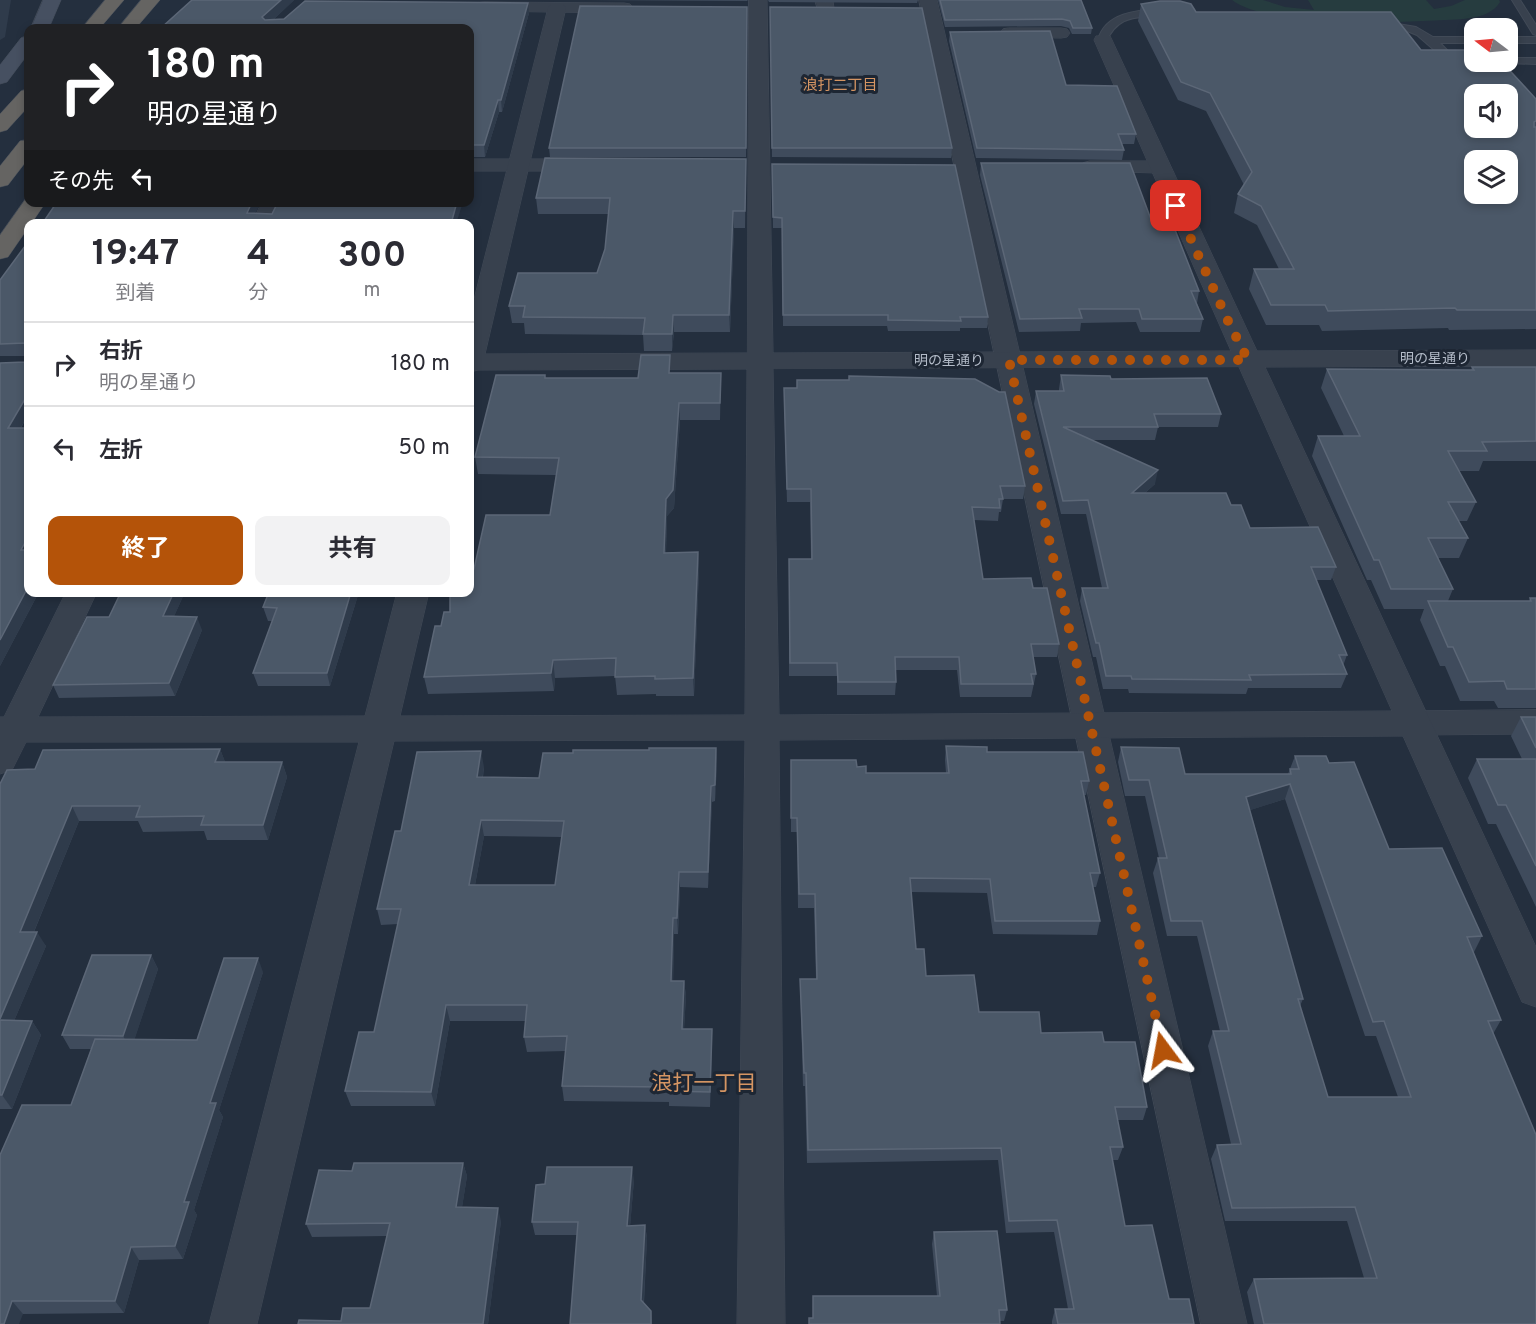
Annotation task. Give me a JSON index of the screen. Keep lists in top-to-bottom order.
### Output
{
  "streets": {
    "street": ["明の星通り"]
  },
  "districts": ["浪打二丁目", "浪打一丁目"],
  "north": "left",
  "page": {
    "turn": ["180 m", "明の星通り"],
    "then": "その先",
    "eta": [
      "19:47",
      "到着",
      "4",
      "分",
      "300",
      "m"
    ],
    "list": [
      {
        "name": "右折",
        "note": "明の星通り",
        "value": "180 m"
      },
      {
        "name": "左折",
        "value": "50 m"
      }
    ],
    "buttons": ["終了", "共有"]
  }
}
